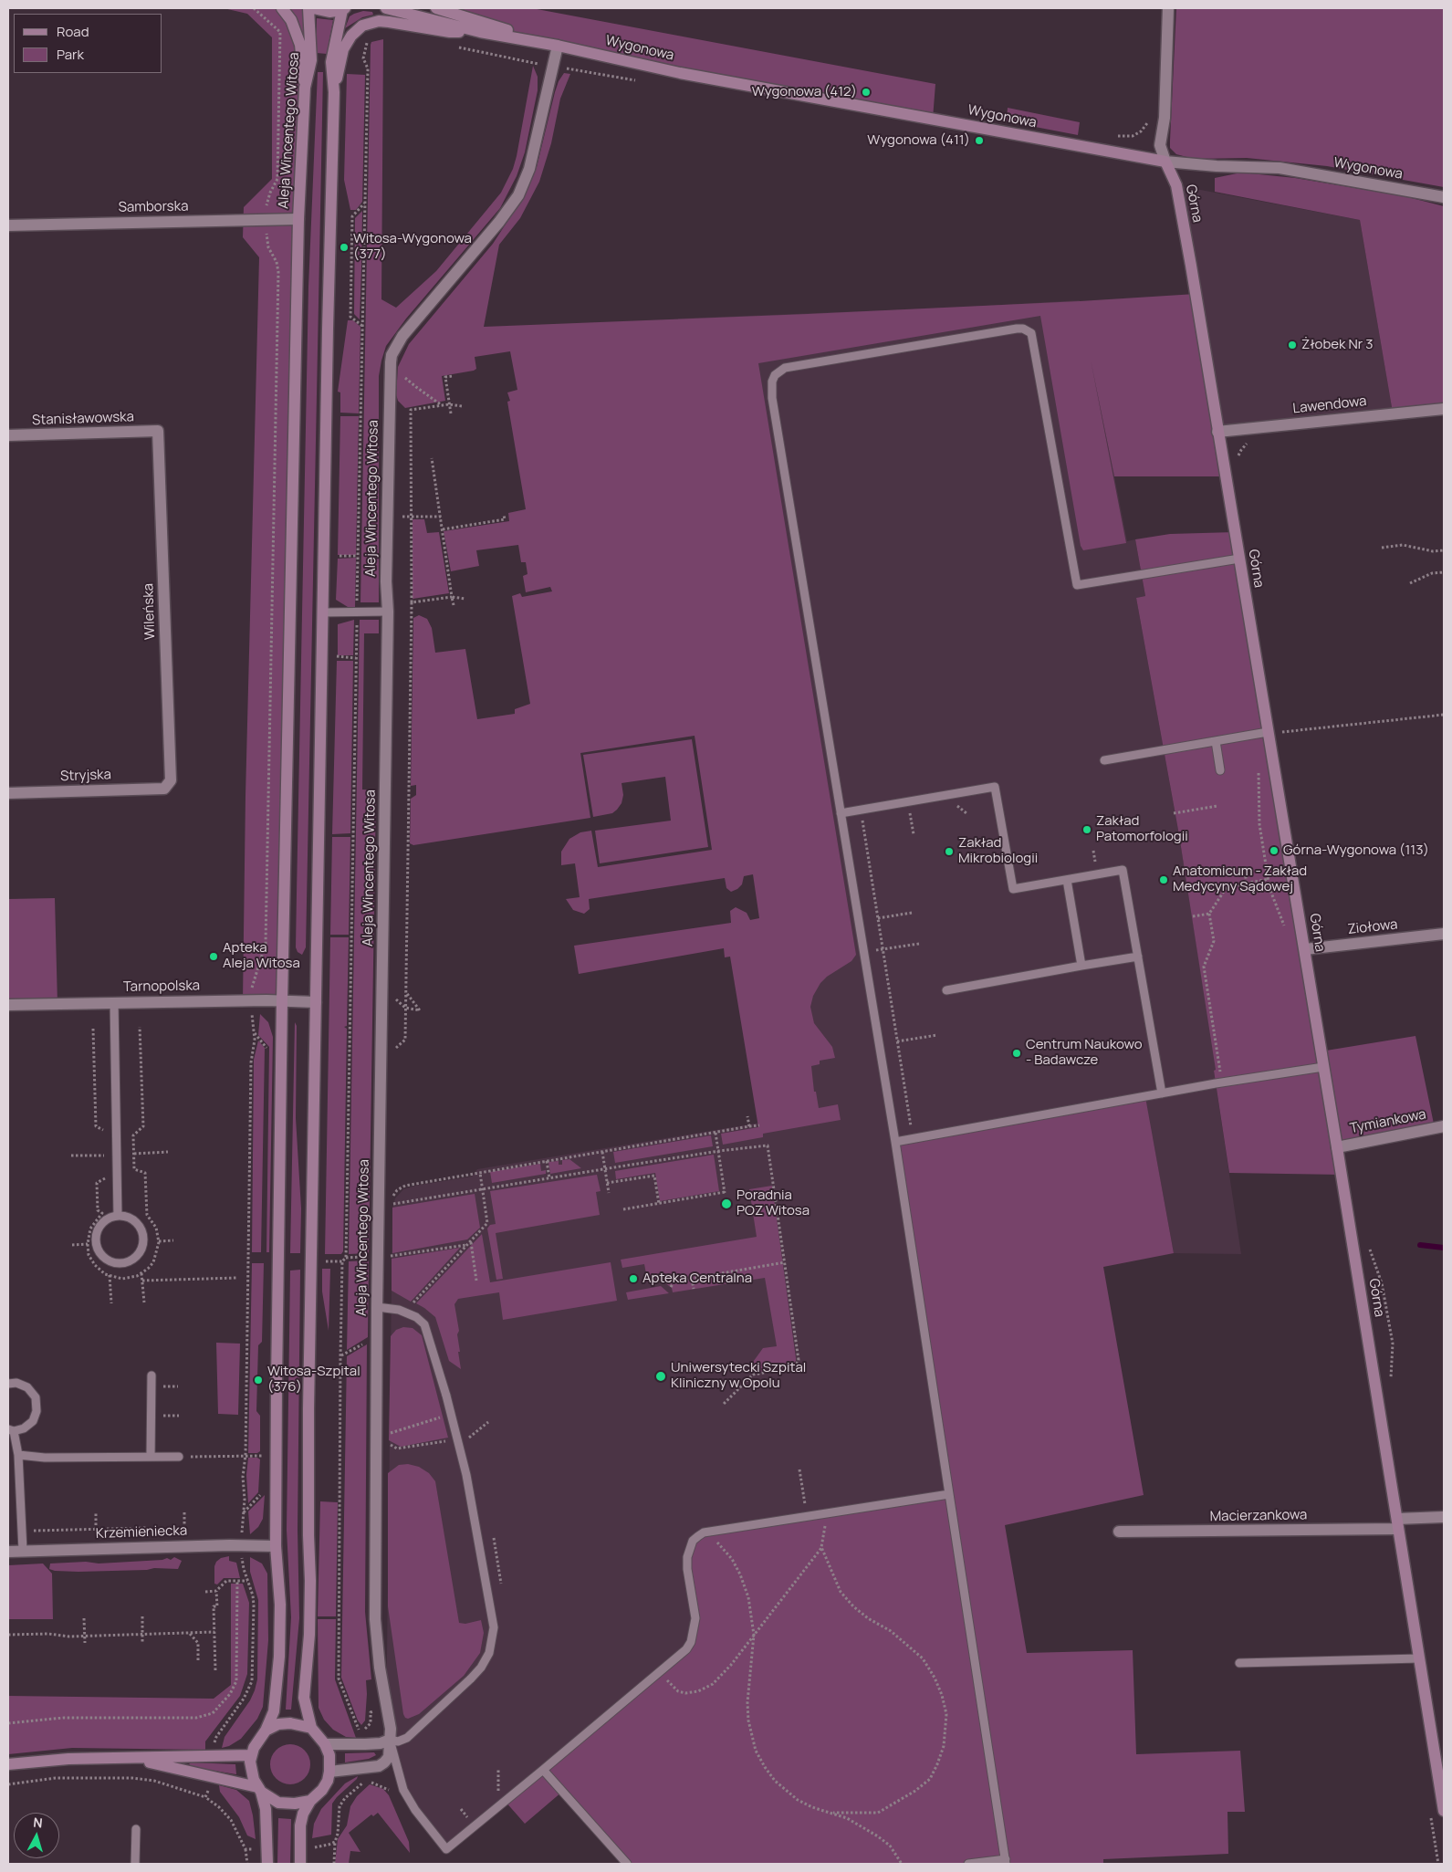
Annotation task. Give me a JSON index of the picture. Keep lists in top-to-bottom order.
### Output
{
  "streets": {
    "street": [
      "Wygonowa",
      "Aleja Wincentego Witosa",
      "Górna",
      "Samborska",
      "Lawendowa",
      "Stanisławowska",
      "Wileńska",
      "Stryjska",
      "Ziołowa",
      "Tarnopolska",
      "Tymiankowa",
      "Macierzankowa",
      "Krzemieniecka"
    ]
  },
  "crossings": [
    ["Wygonowa", "Aleja Wincentego Witosa"],
    ["Wygonowa", "Górna"],
    ["Aleja Wincentego Witosa", "Samborska"],
    ["Aleja Wincentego Witosa", "Tarnopolska"],
    ["Aleja Wincentego Witosa", "Krzemieniecka"],
    ["Górna", "Lawendowa"],
    ["Górna", "Ziołowa"],
    ["Górna", "Tymiankowa"],
    ["Górna", "Macierzankowa"],
    ["Stanisławowska", "Wileńska"],
    ["Wileńska", "Stryjska"]
  ],
  "places": [
    "Wygonowa (412)",
    "Wygonowa (411)",
    "Witosa-Wygonowa (377)",
    "Żłobek Nr 3",
    "Zakład Patomorfologii",
    "Górna-Wygonowa (113)",
    "Zakład Mikrobiologii",
    "Anatomicum - Zakład Medycyny Sądowej",
    "Apteka Aleja Witosa",
    "Centrum Naukowo - Badawcze",
    "Poradnia POZ Witosa",
    "Apteka Centralna",
    "Uniwersytecki Szpital Kliniczny w Opolu",
    "Witosa-Szpital (376)"
  ],
  "legend": ["Road", "Park"],
  "north": "top"
}
